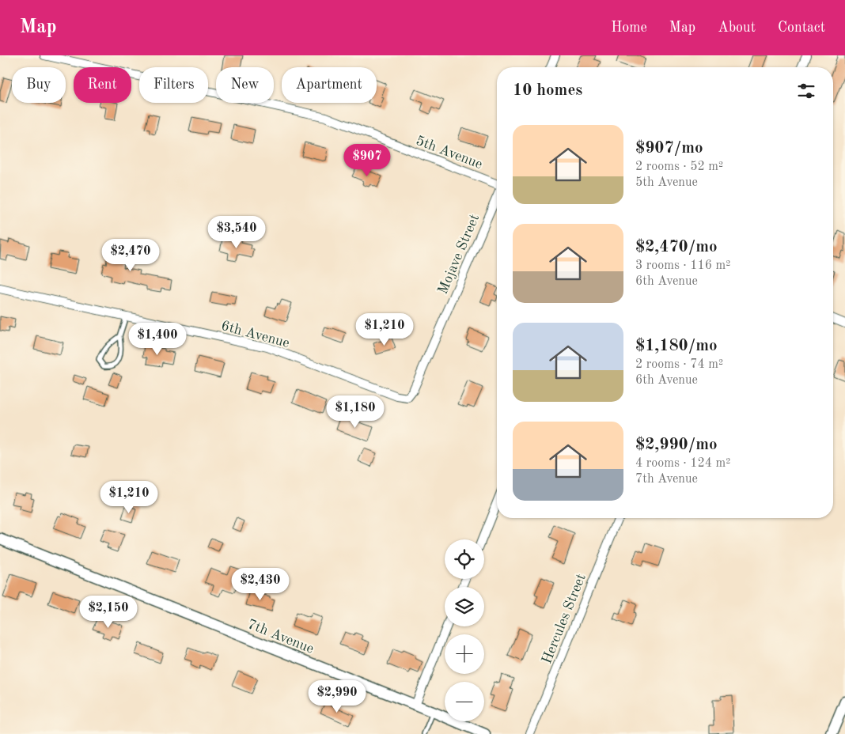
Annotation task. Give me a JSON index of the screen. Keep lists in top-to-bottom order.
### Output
{
  "streets": {
    "street": [
      "5th Avenue",
      "Mojave Street",
      "6th Avenue",
      "Hercules Street",
      "7th Avenue"
    ]
  },
  "crossings": [
    ["Mojave Street", "6th Avenue"]
  ],
  "page": {
    "header": "Map",
    "nav": [
      "Home",
      "Map",
      "About",
      "Contact"
    ],
    "chip": [
      "Buy",
      "Rent",
      "Filters",
      "New",
      "Apartment"
    ],
    "heading": "10 homes",
    "list": [
      {
        "name": "$907/mo",
        "note": "2 rooms · 52 m² · 5th Avenue"
      },
      {
        "name": "$2,470/mo",
        "note": "3 rooms · 116 m² · 6th Avenue"
      },
      {
        "name": "$1,180/mo",
        "note": "2 rooms · 74 m² · 6th Avenue"
      },
      {
        "name": "$2,990/mo",
        "note": "4 rooms · 124 m² · 7th Avenue"
      }
    ],
    "price": [
      "$907",
      "$3,540",
      "$2,470",
      "$1,210",
      "$1,400",
      "$1,180",
      "$1,210",
      "$2,430",
      "$2,150",
      "$2,990"
    ],
    "map_buttons": ["+", "−"]
  }
}
